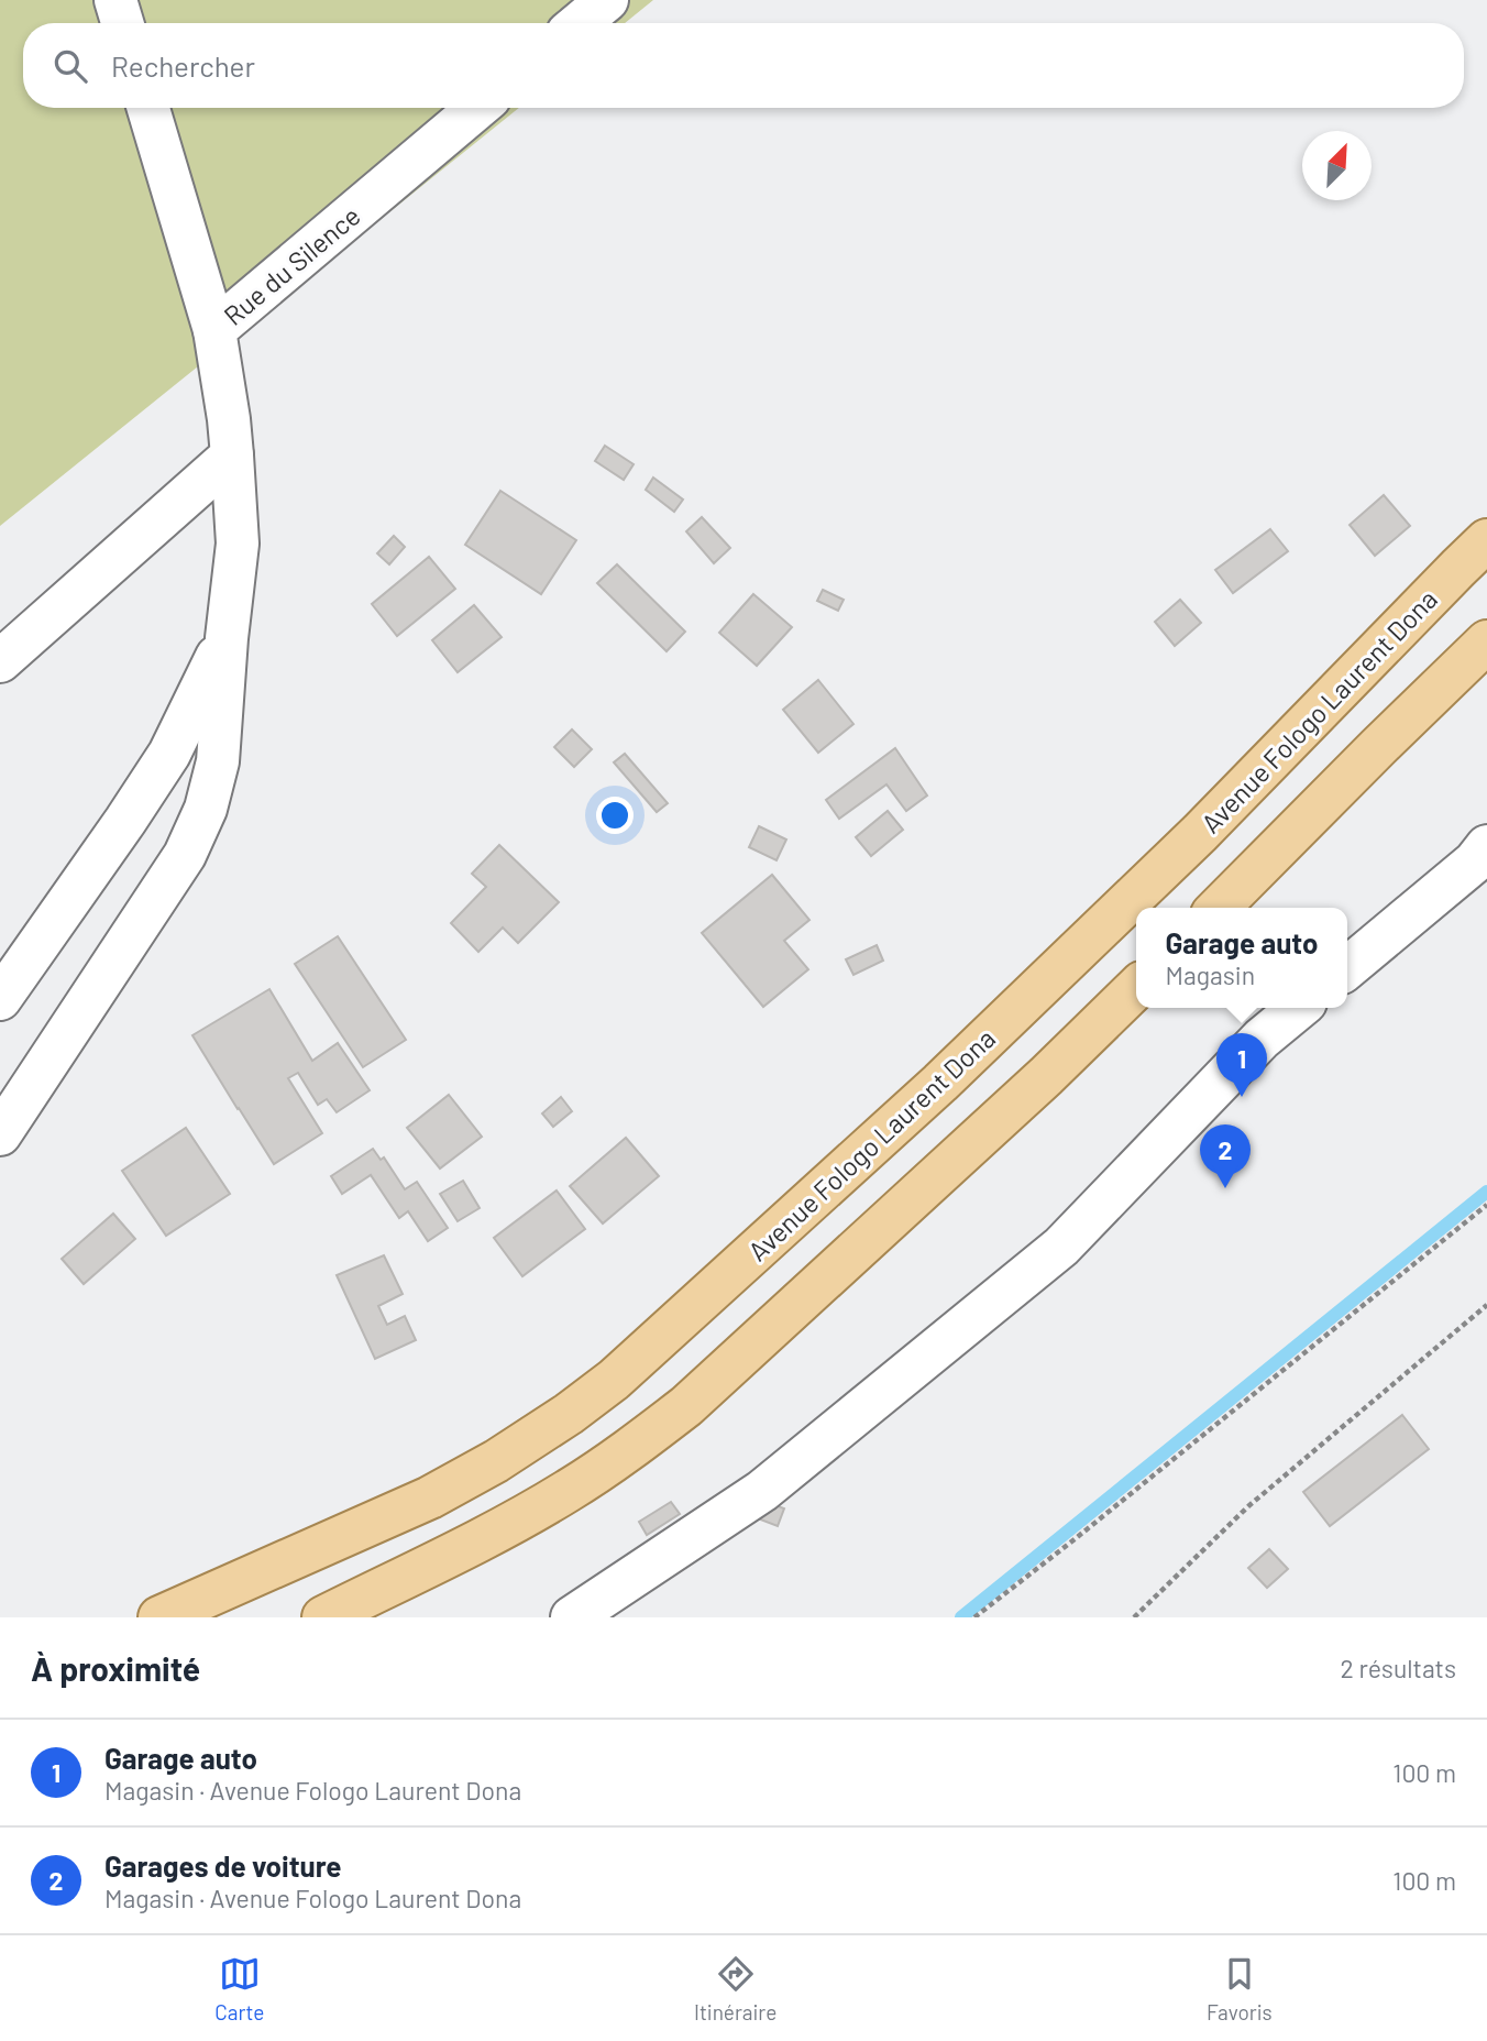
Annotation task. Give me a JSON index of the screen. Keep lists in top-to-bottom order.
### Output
{
  "streets": {
    "main road": ["Avenue Fologo Laurent Dona"],
    "street": ["Rue du Silence"]
  },
  "north": "top right",
  "page": {
    "search": "Rechercher",
    "popup": ["Garage auto", "Magasin"],
    "pins": ["1", "2"],
    "heading": ["À proximité", "2 résultats"],
    "list": [
      {
        "mark": "1",
        "name": "Garage auto",
        "note": "Magasin · Avenue Fologo Laurent Dona",
        "value": "100 m"
      },
      {
        "mark": "2",
        "name": "Garages de voiture",
        "note": "Magasin · Avenue Fologo Laurent Dona",
        "value": "100 m"
      }
    ],
    "nav": ["Carte", "Itinéraire", "Favoris"]
  }
}
